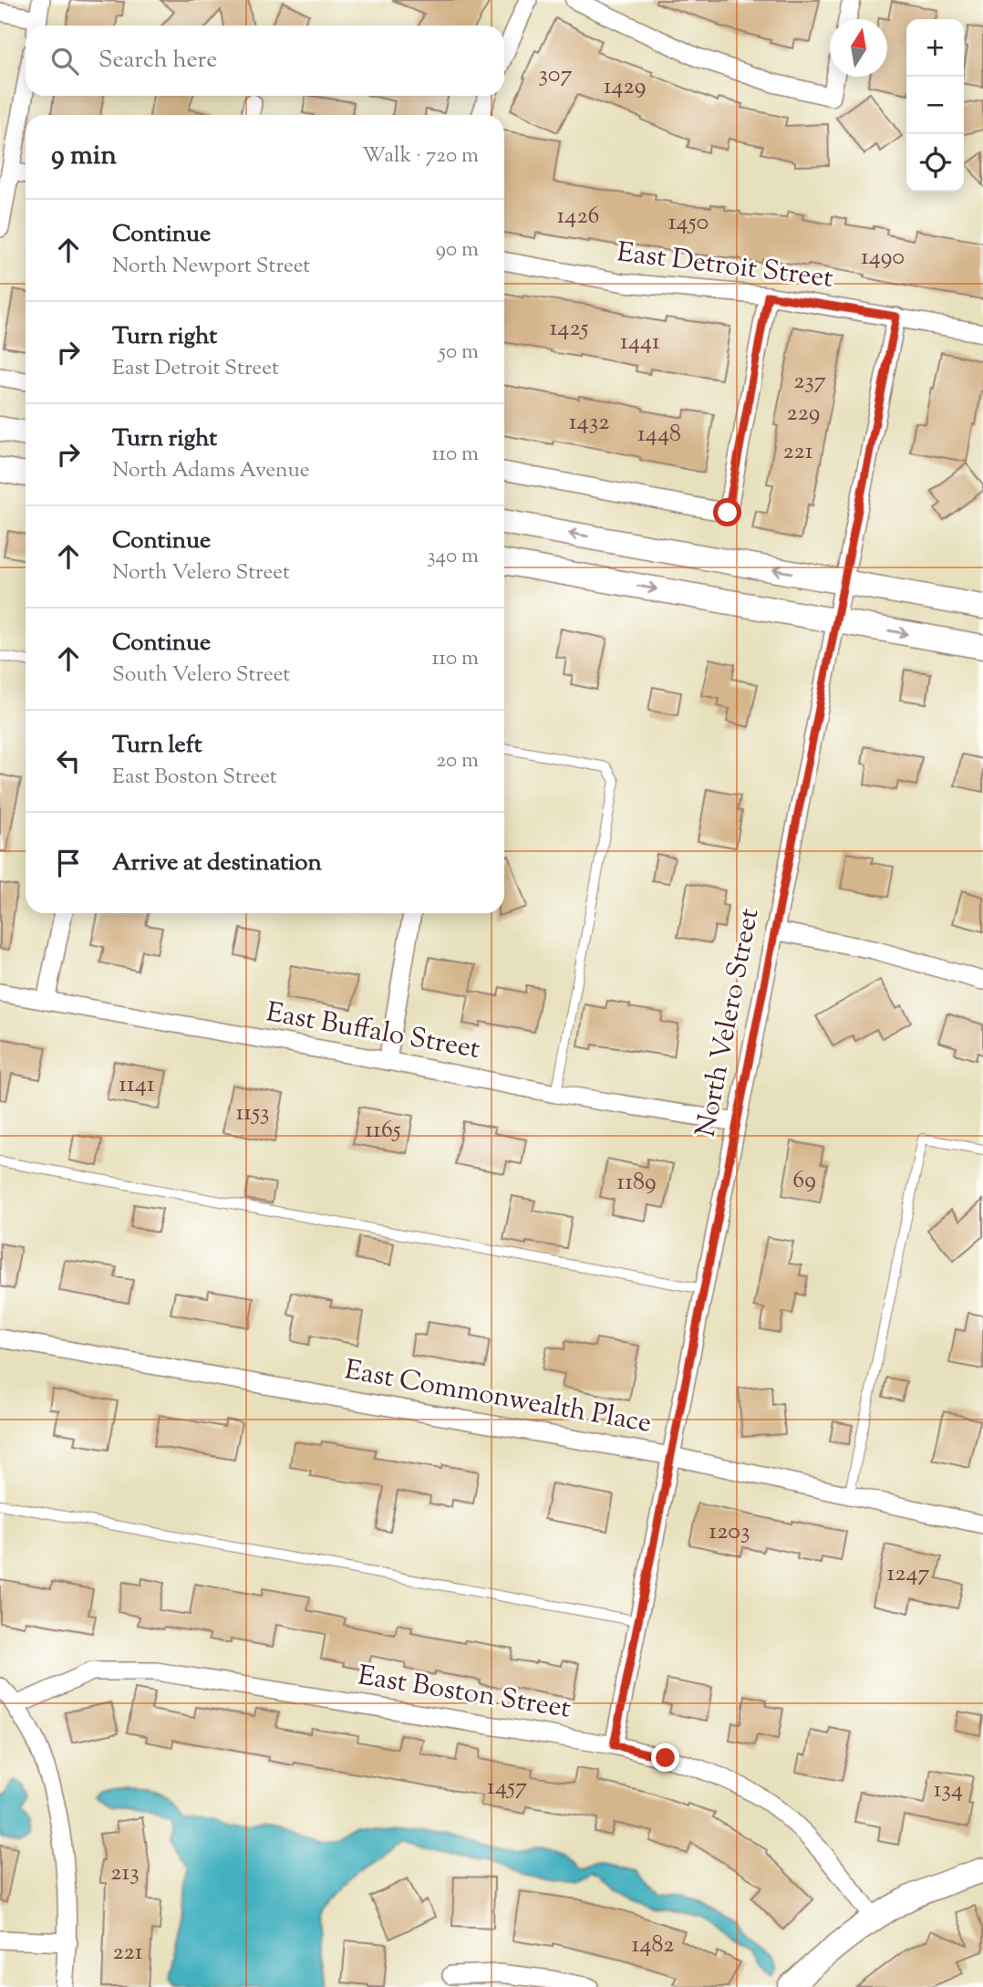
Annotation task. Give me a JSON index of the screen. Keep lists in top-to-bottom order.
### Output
{
  "streets": {
    "street": [
      "East Detroit Street",
      "North Velero Street",
      "East Buffalo Street",
      "East Commonwealth Place",
      "East Boston Street"
    ]
  },
  "crossings": [
    ["East Detroit Street", "North Velero Street"],
    ["North Velero Street", "East Buffalo Street"],
    ["North Velero Street", "East Commonwealth Place"],
    ["North Velero Street", "East Boston Street"]
  ],
  "house_numbers": [
    "307",
    "1429",
    "1426",
    "1450",
    "1490",
    "1425",
    "1441",
    "237",
    "229",
    "1432",
    "1448",
    "221",
    "1141",
    "1153",
    "1165",
    "69",
    "1189",
    "1203",
    "1247",
    "1457",
    "134",
    "213",
    "1482",
    "221"
  ],
  "north": "top",
  "page": {
    "map_buttons": ["+", "−"],
    "search": "Search here",
    "heading": ["9 min", "Walk · 720 m"],
    "list": [
      ["Continue", "North Newport Street", "90 m"],
      ["Turn right", "East Detroit Street", "50 m"],
      ["Turn right", "North Adams Avenue", "110 m"],
      ["Continue", "North Velero Street", "340 m"],
      ["Continue", "South Velero Street", "110 m"],
      ["Turn left", "East Boston Street", "20 m"],
      "Arrive at destination"
    ]
  }
}
